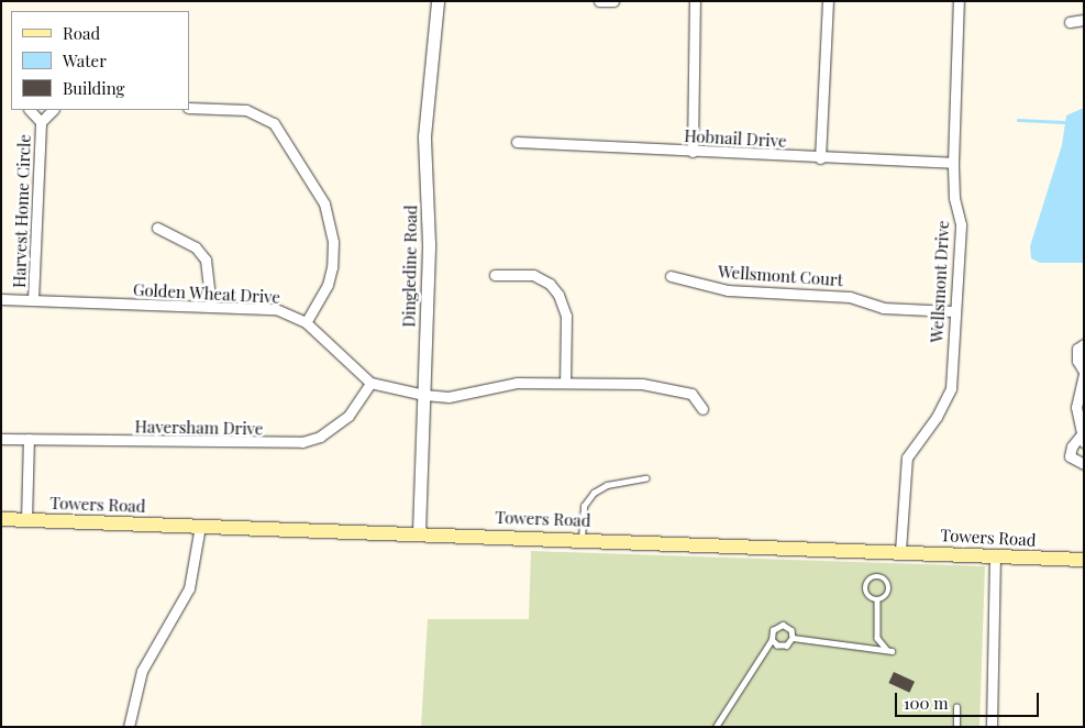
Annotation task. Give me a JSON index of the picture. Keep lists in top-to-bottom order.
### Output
{
  "streets": {
    "main road": ["Towers Road"],
    "street": [
      "Hobnail Drive",
      "Harvest Home Circle",
      "Dingledine Road",
      "Wellsmont Court",
      "Wellsmont Drive",
      "Golden Wheat Drive",
      "Haversham Drive"
    ]
  },
  "crossings": [
    ["Hobnail Drive", "Wellsmont Drive"],
    ["Harvest Home Circle", "Golden Wheat Drive"],
    ["Dingledine Road", "Towers Road"],
    ["Wellsmont Court", "Wellsmont Drive"],
    ["Wellsmont Drive", "Towers Road"],
    ["Golden Wheat Drive", "Haversham Drive"]
  ],
  "legend": ["Road", "Water", "Building"],
  "scale_bar": "100 m"
}
